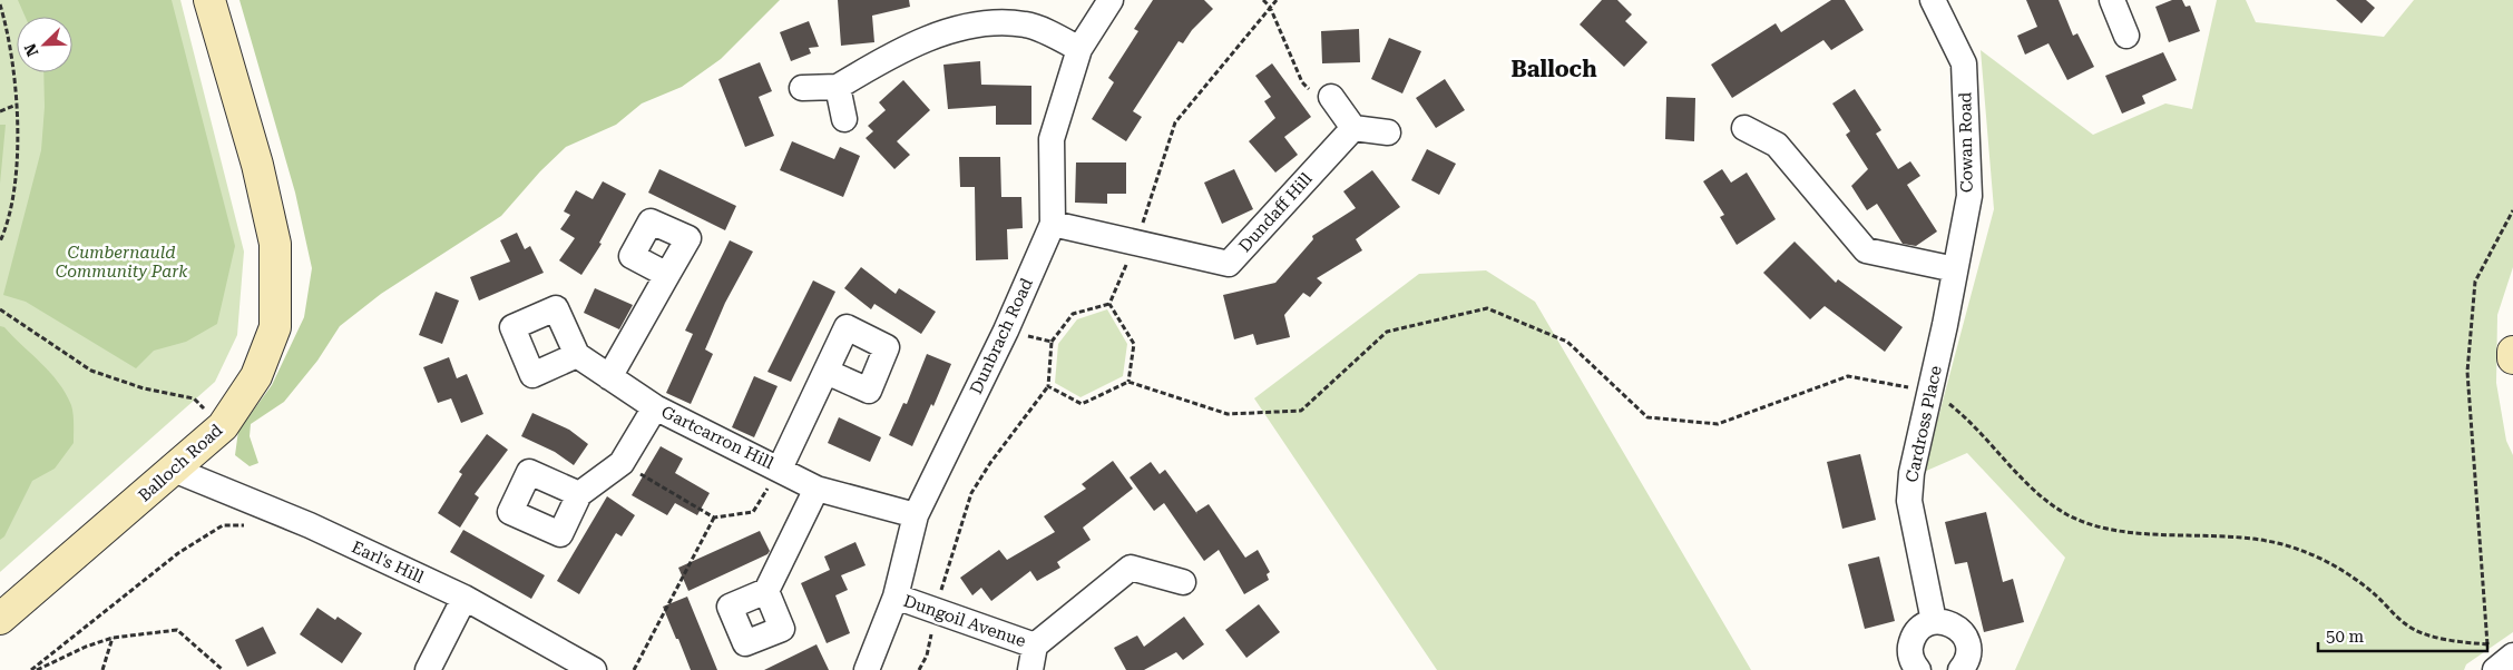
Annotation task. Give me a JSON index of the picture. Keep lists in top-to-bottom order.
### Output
{
  "streets": {
    "street": [
      "Cowan Road",
      "Dundaff Hill",
      "Dunbrach Road",
      "Cardross Place",
      "Gartcarron Hill",
      "Balloch Road",
      "Earl's Hill",
      "Dungoil Avenue"
    ]
  },
  "crossings": [
    ["Cowan Road", "Cardross Place"],
    ["Dundaff Hill", "Dunbrach Road"],
    ["Dunbrach Road", "Gartcarron Hill"],
    ["Dunbrach Road", "Dungoil Avenue"],
    ["Balloch Road", "Earl's Hill"]
  ],
  "districts": ["Balloch"],
  "parks": ["Cumbernauld Community Park"],
  "scale_bar": "50 m",
  "north": "bottom left"
}
